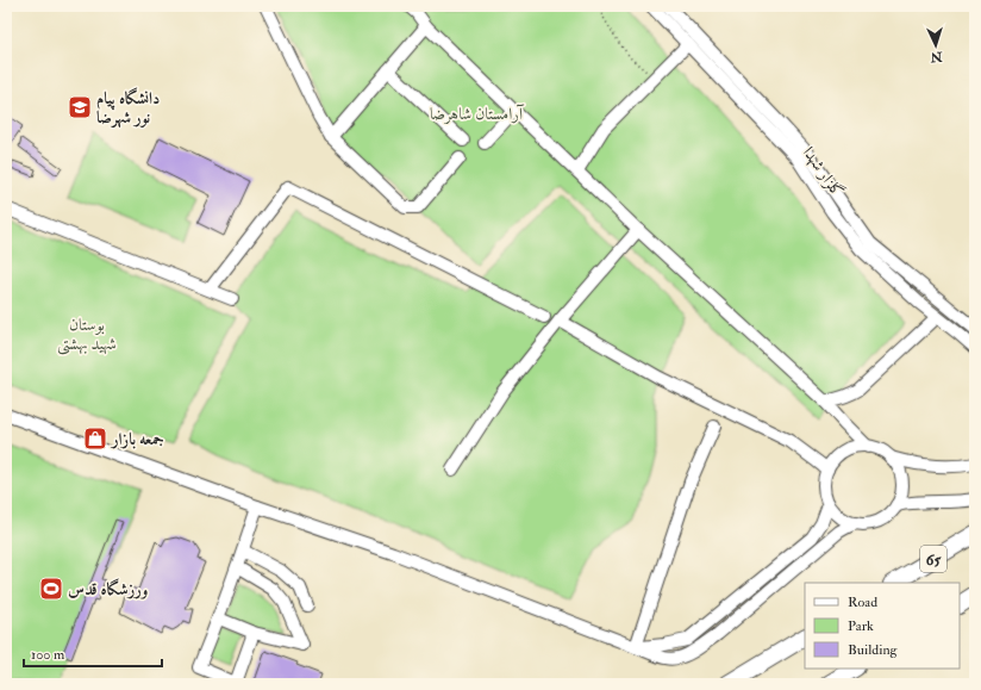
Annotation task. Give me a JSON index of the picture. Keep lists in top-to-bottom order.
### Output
{
  "streets": {
    "highway": ["65"],
    "street": ["گلزار شهدا"]
  },
  "parks": ["آرامستان شاهرضا", "بوستان شهید بهشتی"],
  "places": {
    "school or university": ["دانشگاه پیام نور شهرضا"],
    "shop": ["جمعه بازار"],
    "sports": ["ورزشگاه قدس"]
  },
  "legend": ["Road", "Park", "Building"],
  "scale_bar": "100 m",
  "north": "bottom"
}
